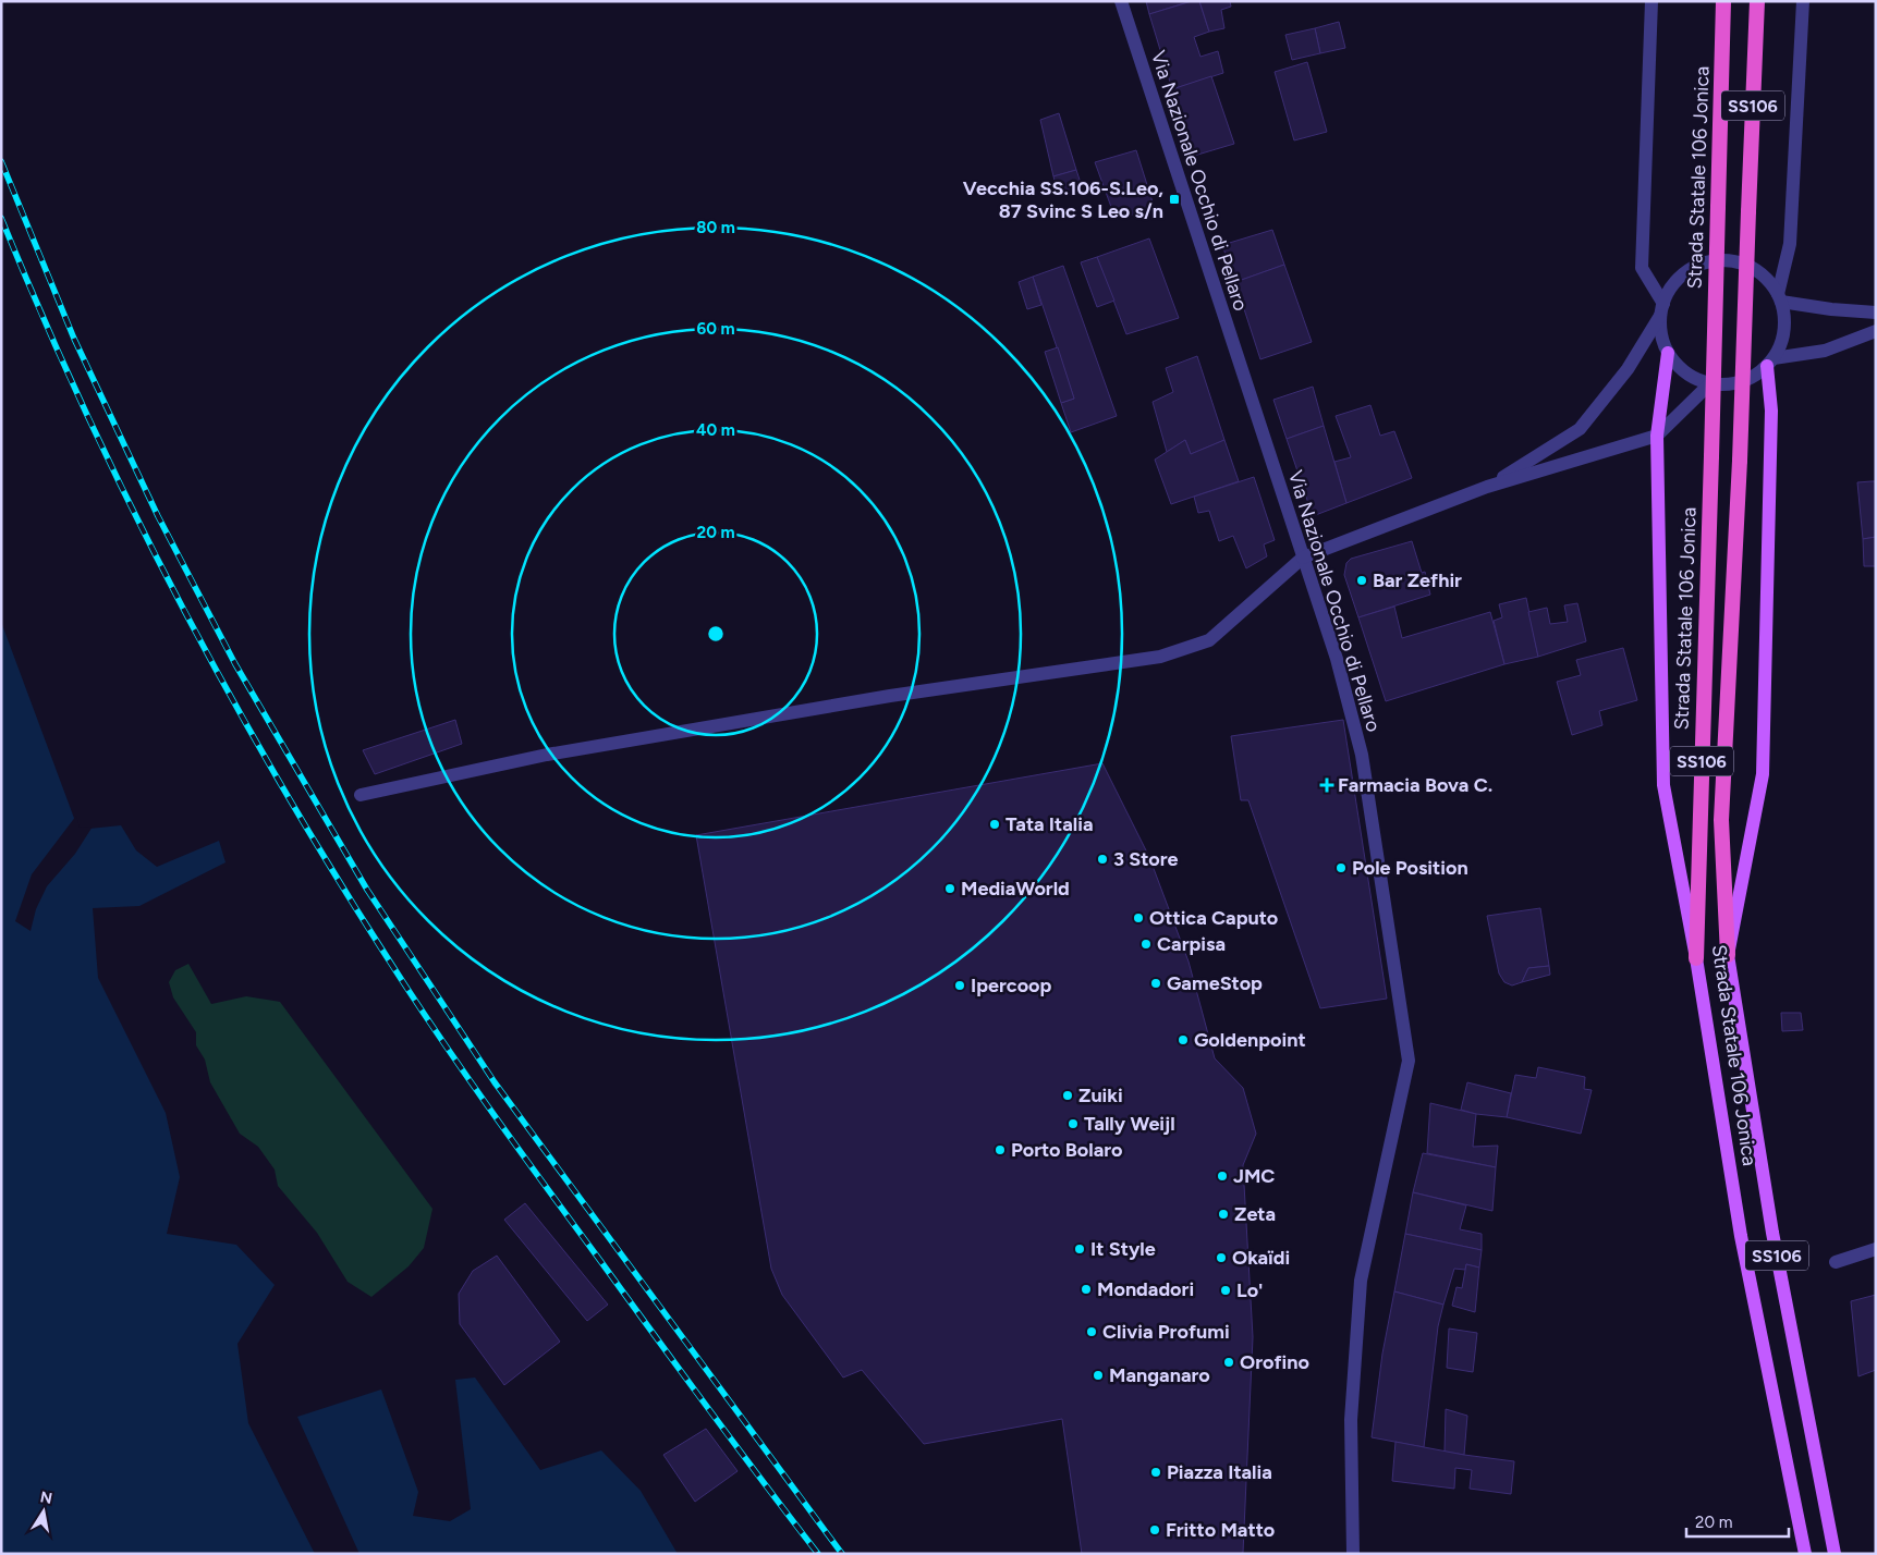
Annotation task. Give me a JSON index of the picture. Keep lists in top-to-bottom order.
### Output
{
  "streets": {
    "highway": ["SS106", "Strada Statale 106 Jonica"],
    "street": ["Via Nazionale Occhio di Pellaro"]
  },
  "places": {
    "transit": ["Vecchia SS.106-S.Leo, 87 Svinc S Leo s/n"],
    "other": [
      "Bar Zefhir",
      "Tata Italia",
      "3 Store",
      "Pole Position",
      "MediaWorld",
      "Ottica Caputo",
      "Carpisa",
      "GameStop",
      "Ipercoop",
      "Goldenpoint",
      "Zuiki",
      "Tally Weijl",
      "Porto Bolaro",
      "JMC",
      "Zeta",
      "It Style",
      "Okaïdi",
      "Mondadori",
      "Lo'",
      "Clivia Profumi",
      "Orofino",
      "Manganaro",
      "Piazza Italia",
      "Fritto Matto"
    ],
    "health": ["Farmacia Bova C."]
  },
  "scale_bar": "20 m",
  "north": "top",
  "rings": [
    "80 m",
    "60 m",
    "40 m",
    "20 m"
  ]
}
